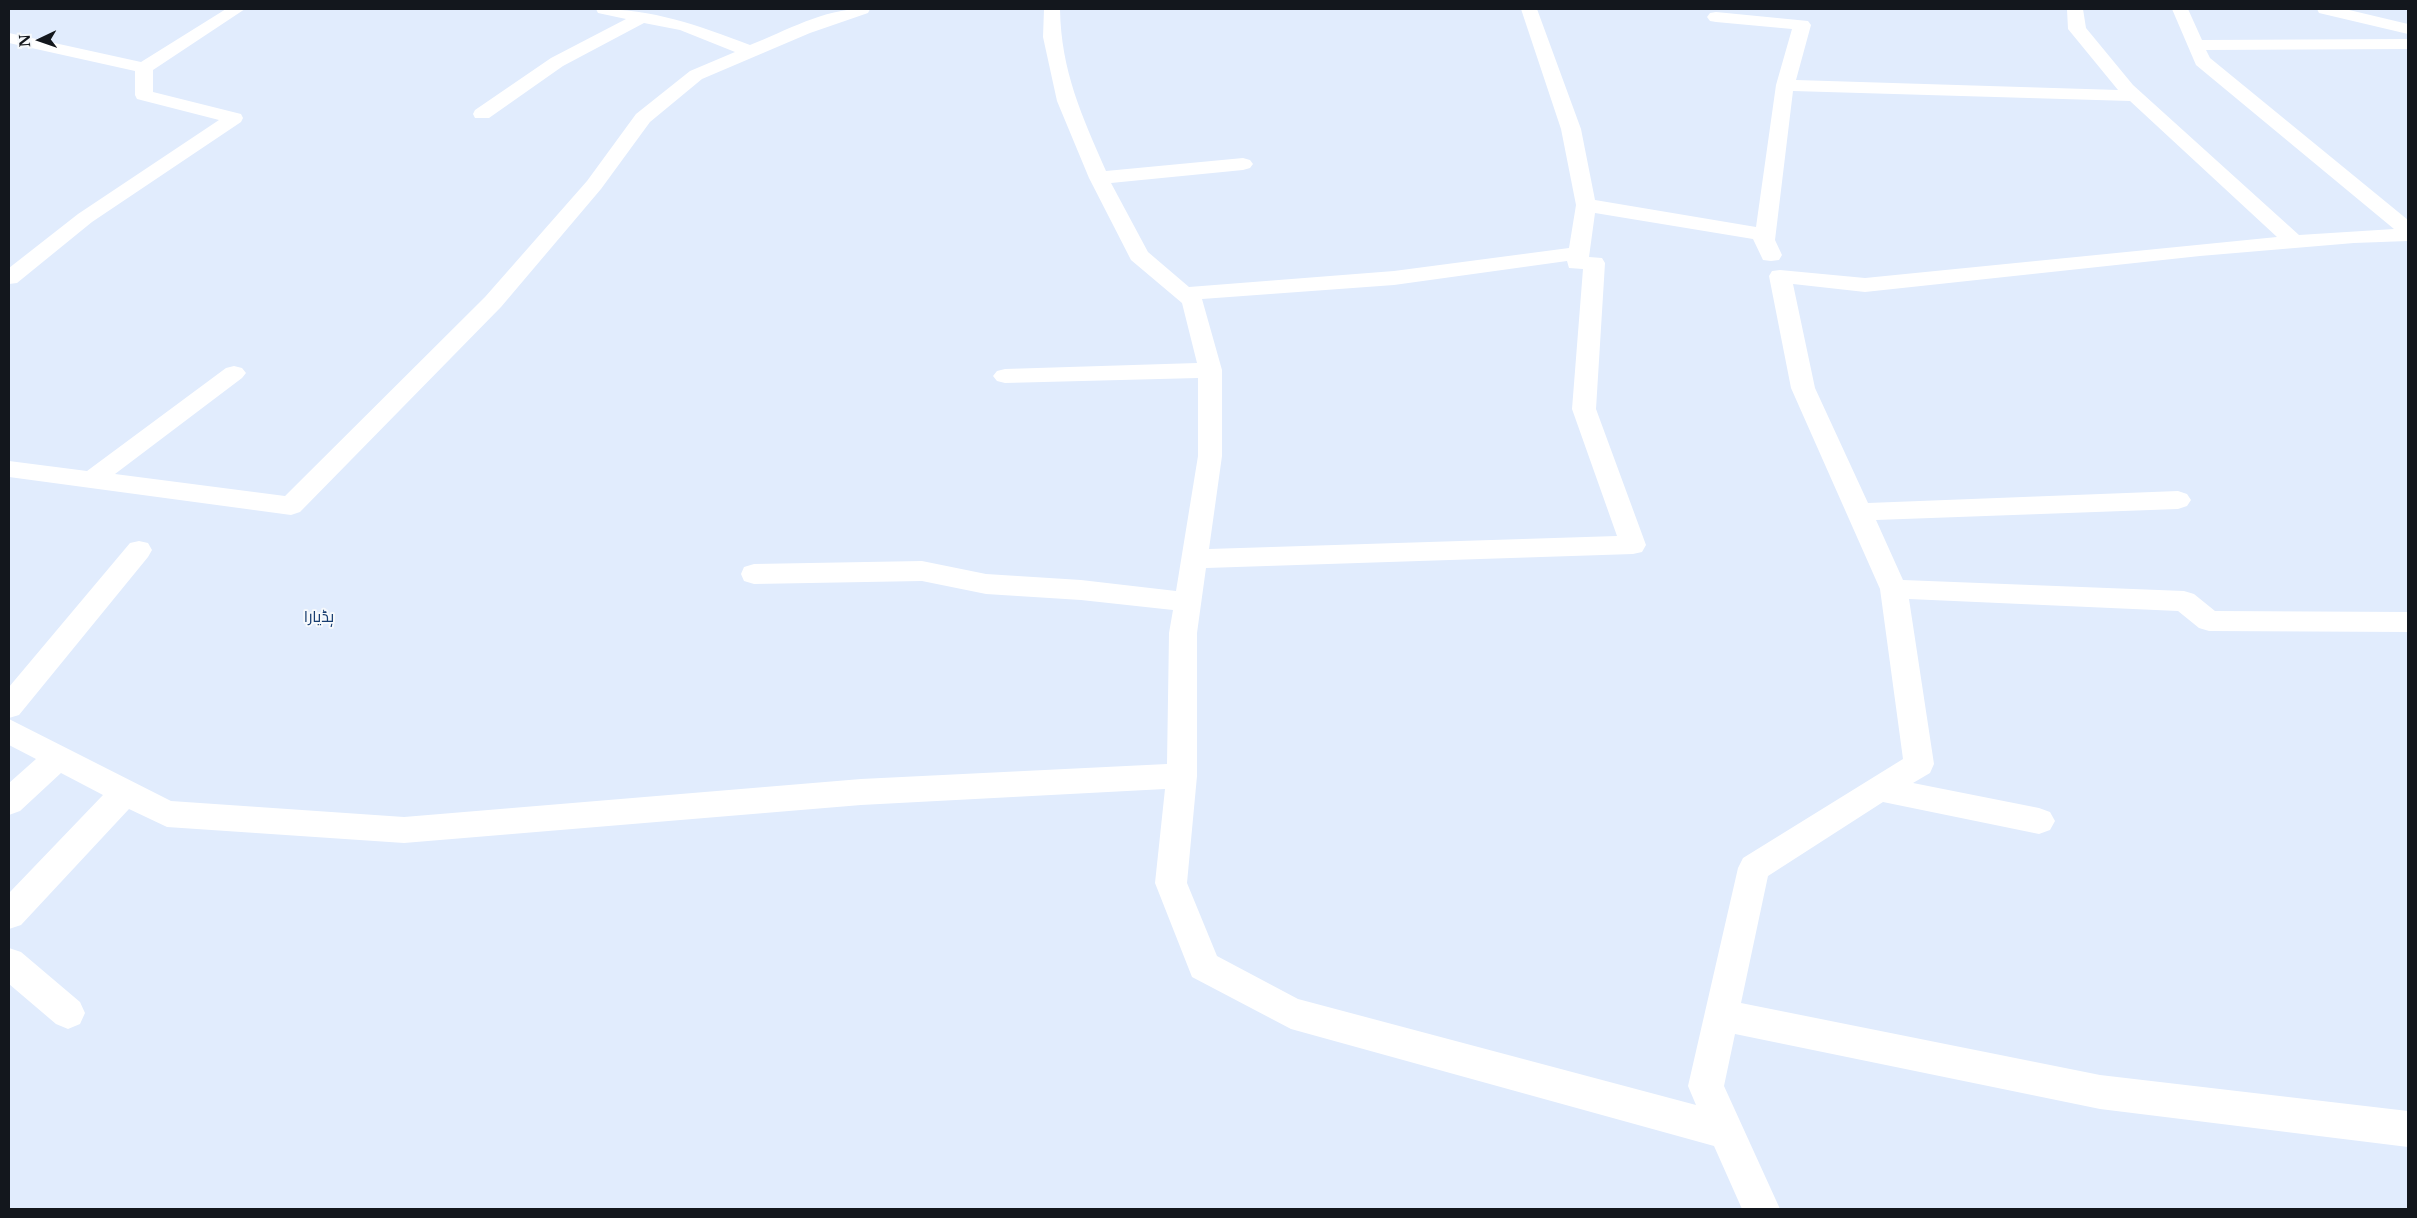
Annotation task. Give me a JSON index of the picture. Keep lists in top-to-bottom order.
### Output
{
  "districts": ["ہڈیارا"],
  "north": "left"
}
